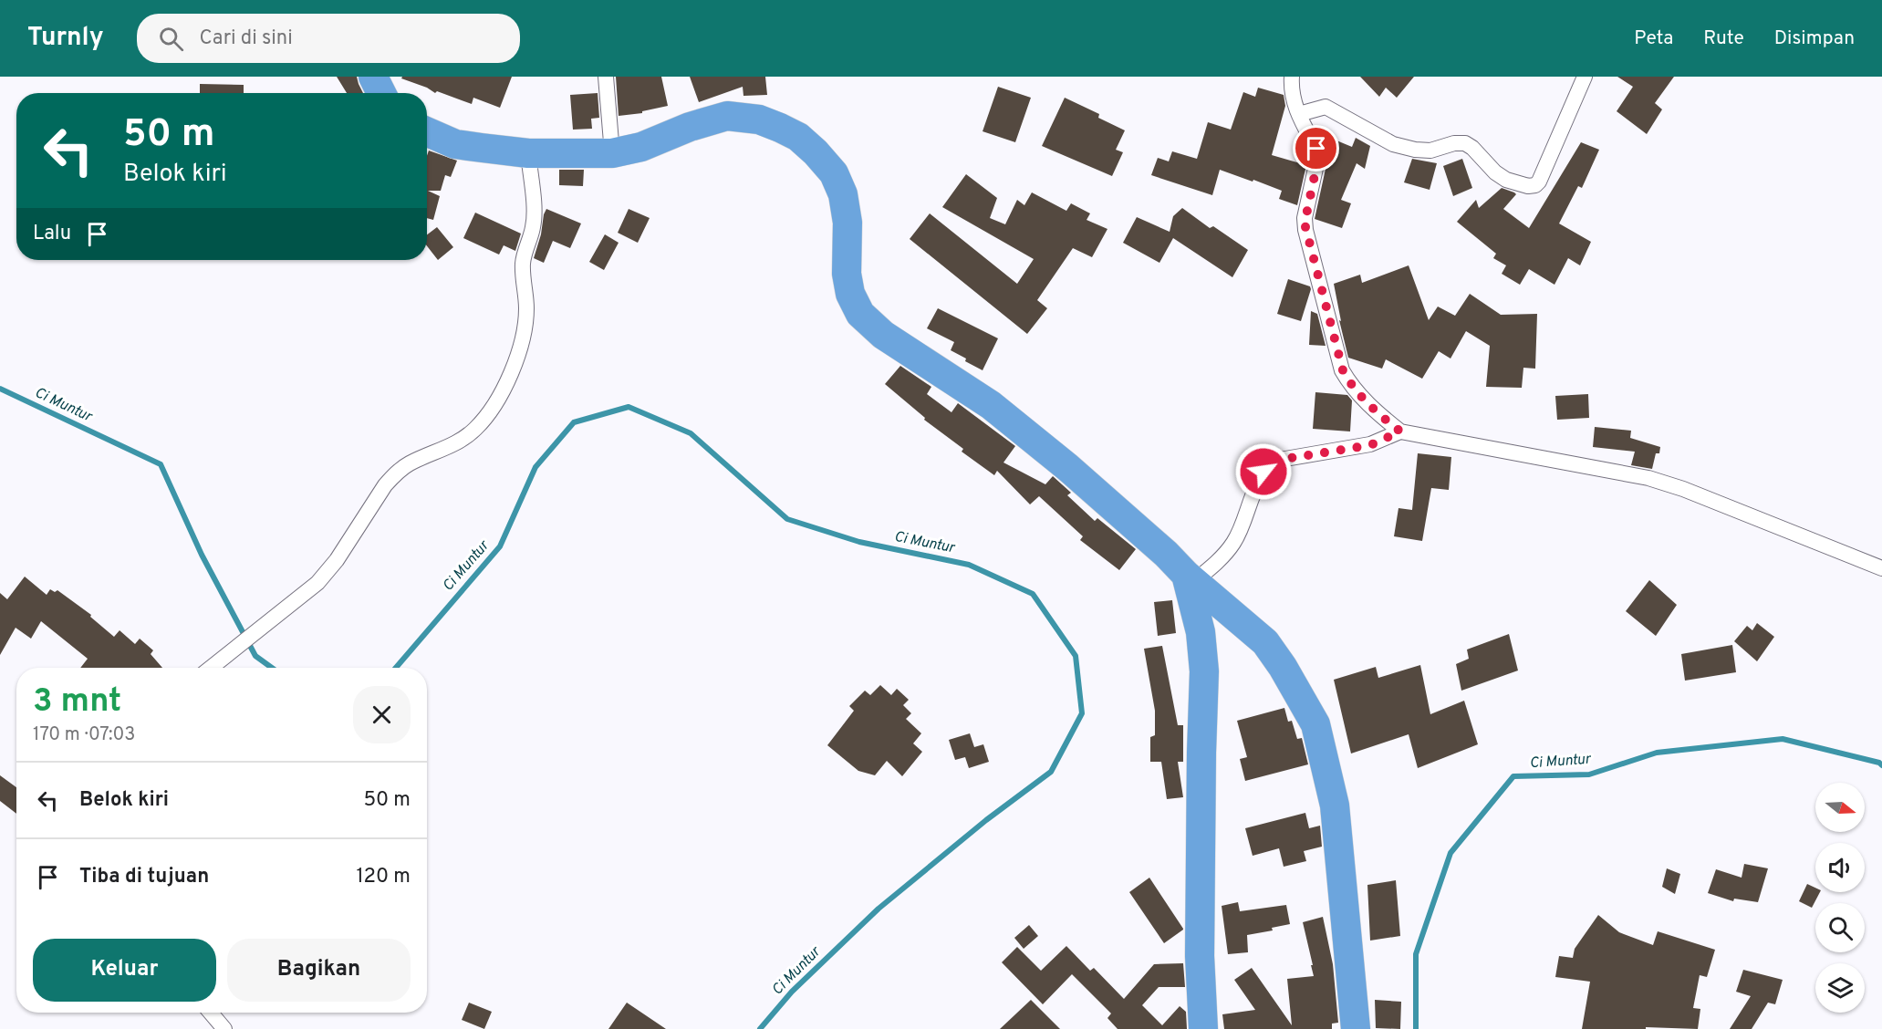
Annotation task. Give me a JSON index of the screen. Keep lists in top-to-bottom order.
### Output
{
  "water": ["Ci Muntur"],
  "north": "right",
  "page": {
    "header": "Turnly",
    "search": "Cari di sini",
    "nav": ["Peta", "Rute", "Disimpan"],
    "turn": ["50 m", "Belok kiri"],
    "then": "Lalu",
    "heading": ["3 mnt", "170 m · 07:03"],
    "list": [
      {
        "name": "Belok kiri",
        "value": "50 m"
      },
      {
        "name": "Tiba di tujuan",
        "value": "120 m"
      }
    ],
    "buttons": ["Keluar", "Bagikan"]
  }
}
